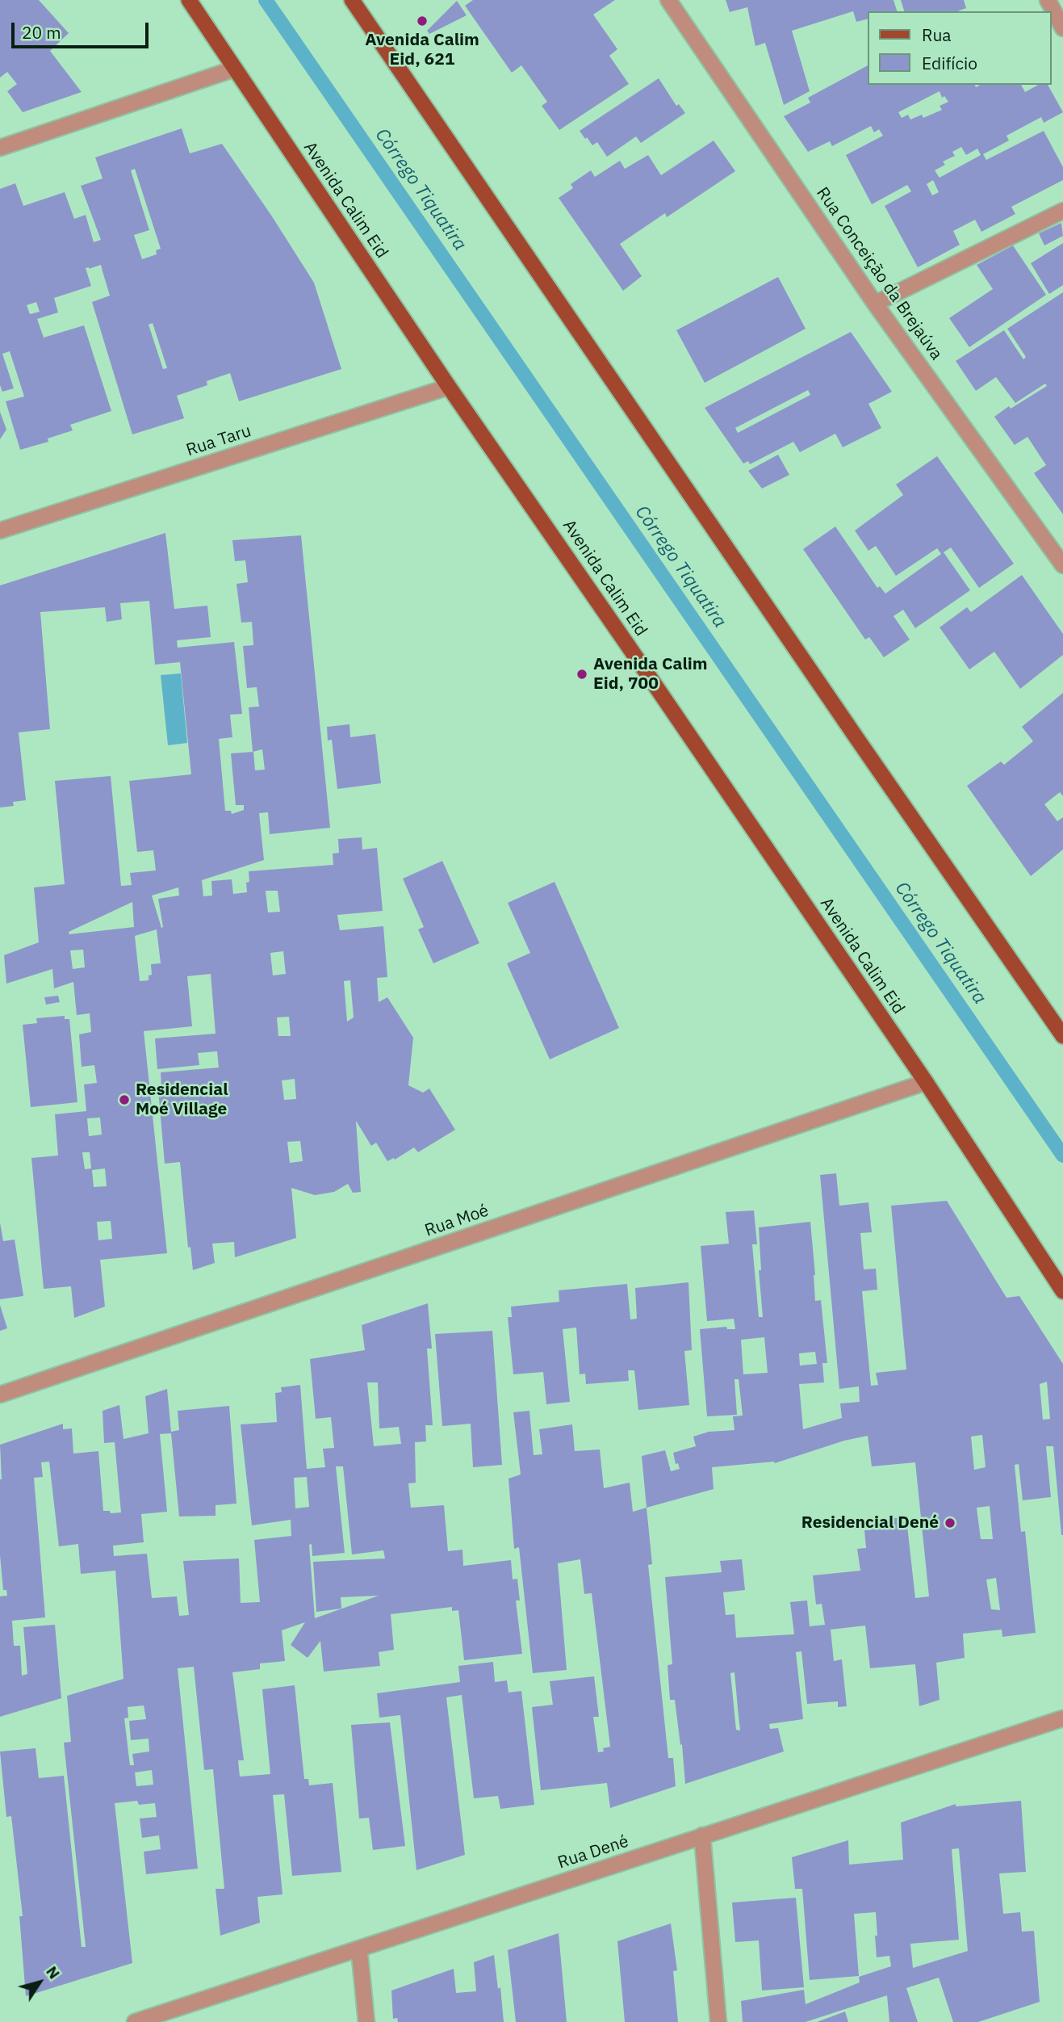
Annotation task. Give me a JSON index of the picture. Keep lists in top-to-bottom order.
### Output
{
  "streets": {
    "main road": ["Avenida Calim Eid"],
    "street": [
      "Rua Conceição da Brejaúva",
      "Rua Taru",
      "Rua Moé",
      "Rua Dené"
    ]
  },
  "crossings": [
    ["Avenida Calim Eid", "Rua Taru"],
    ["Avenida Calim Eid", "Rua Moé"]
  ],
  "water": ["Córrego Tiquatira"],
  "places": [
    "Avenida Calim Eid, 621",
    "Avenida Calim Eid, 700",
    "Residencial Moé Village",
    "Residencial Dené"
  ],
  "legend": ["Rua", "Edifício"],
  "scale_bar": "20 m",
  "north": "top right"
}
